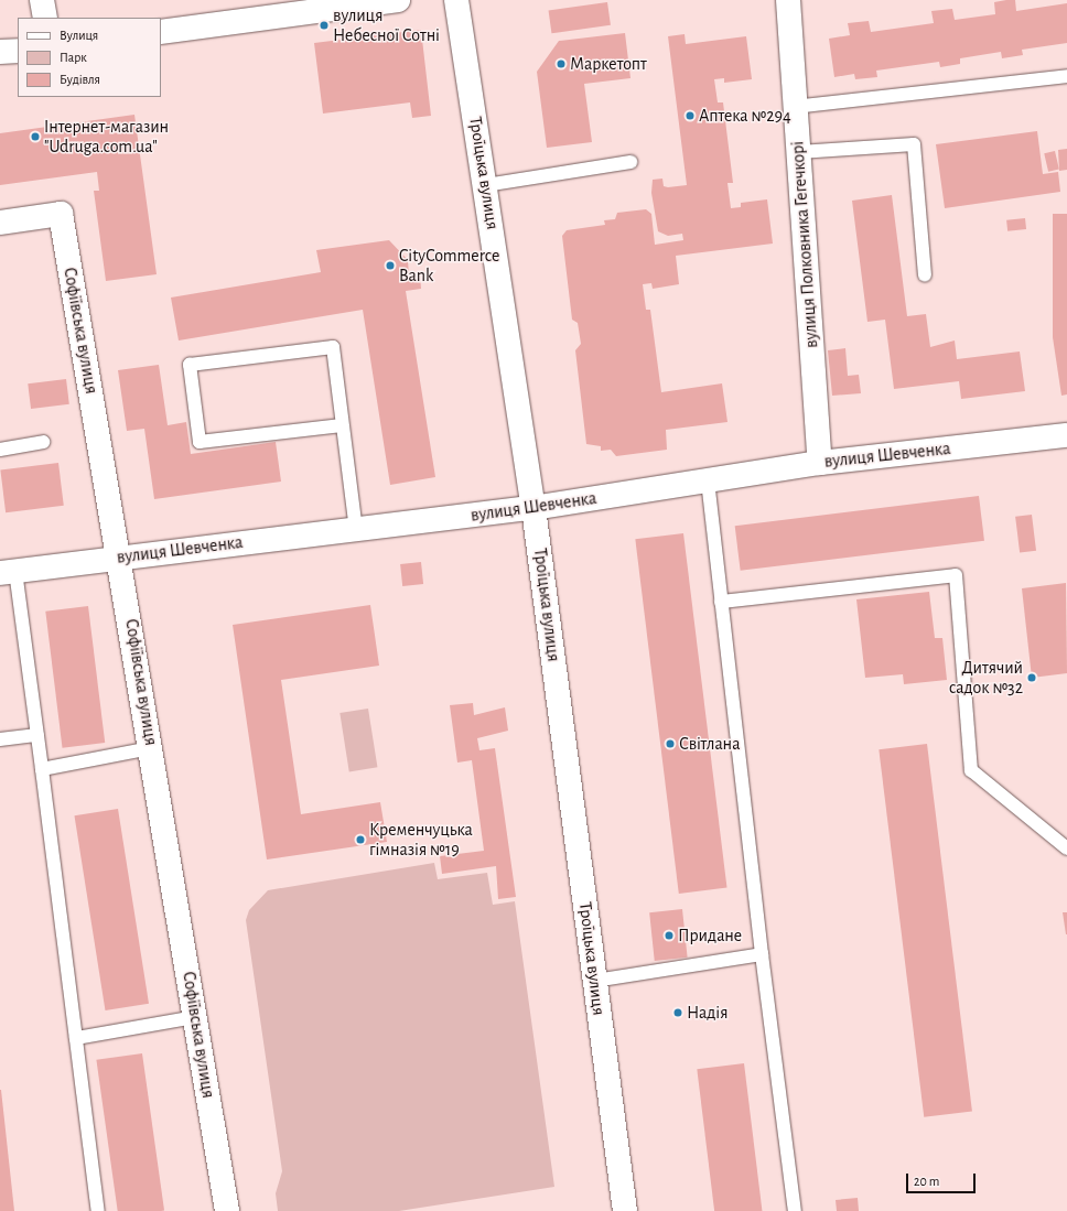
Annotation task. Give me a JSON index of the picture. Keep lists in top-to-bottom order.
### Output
{
  "streets": {
    "street": [
      "Троїцька вулиця",
      "вулиця Полковника Гегечкорі",
      "Софіївська вулиця",
      "вулиця Шевченка"
    ]
  },
  "crossings": [
    ["Троїцька вулиця", "вулиця Шевченка"],
    ["вулиця Полковника Гегечкорі", "вулиця Шевченка"],
    ["Софіївська вулиця", "вулиця Шевченка"]
  ],
  "places": [
    "вулиця Небесної Сотні",
    "Маркетопт",
    "Аптека №294",
    "Iнтернет-магазин \"Udruga.com.ua\"",
    "CityCommerce Bank",
    "Дитячий садок №32",
    "Світлана",
    "Кременчуцька гімназія №19",
    "Придане",
    "Надія"
  ],
  "legend": ["Вулиця", "Парк", "Будівля"],
  "scale_bar": "20 m"
}
